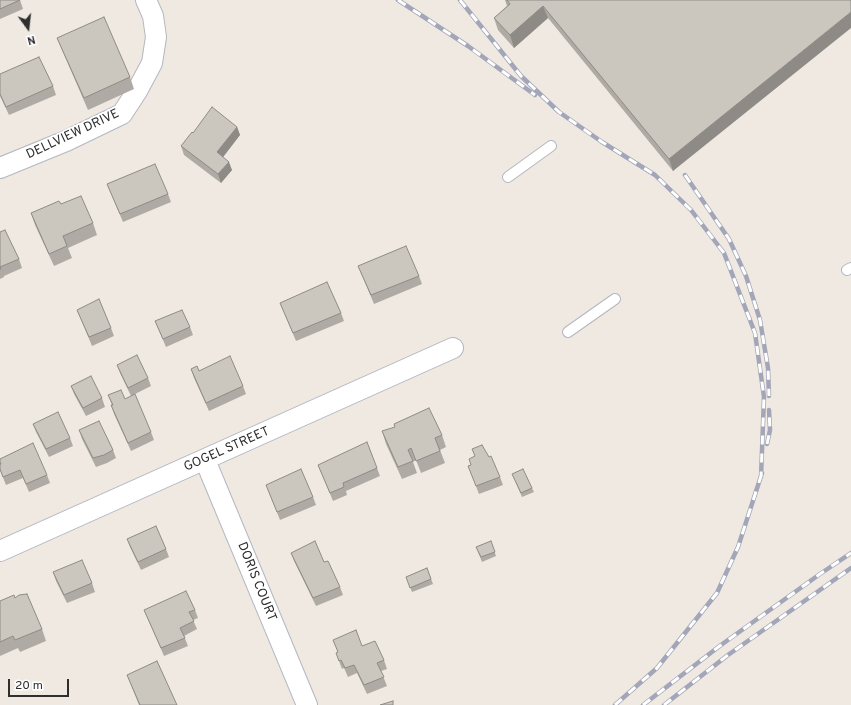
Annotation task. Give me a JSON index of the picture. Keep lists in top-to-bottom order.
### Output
{
  "streets": {
    "street": ["DELLVIEW DRIVE", "GOGEL STREET", "DORIS COURT"]
  },
  "crossings": [
    ["GOGEL STREET", "DORIS COURT"]
  ],
  "scale_bar": "20 m",
  "north": "bottom"
}
